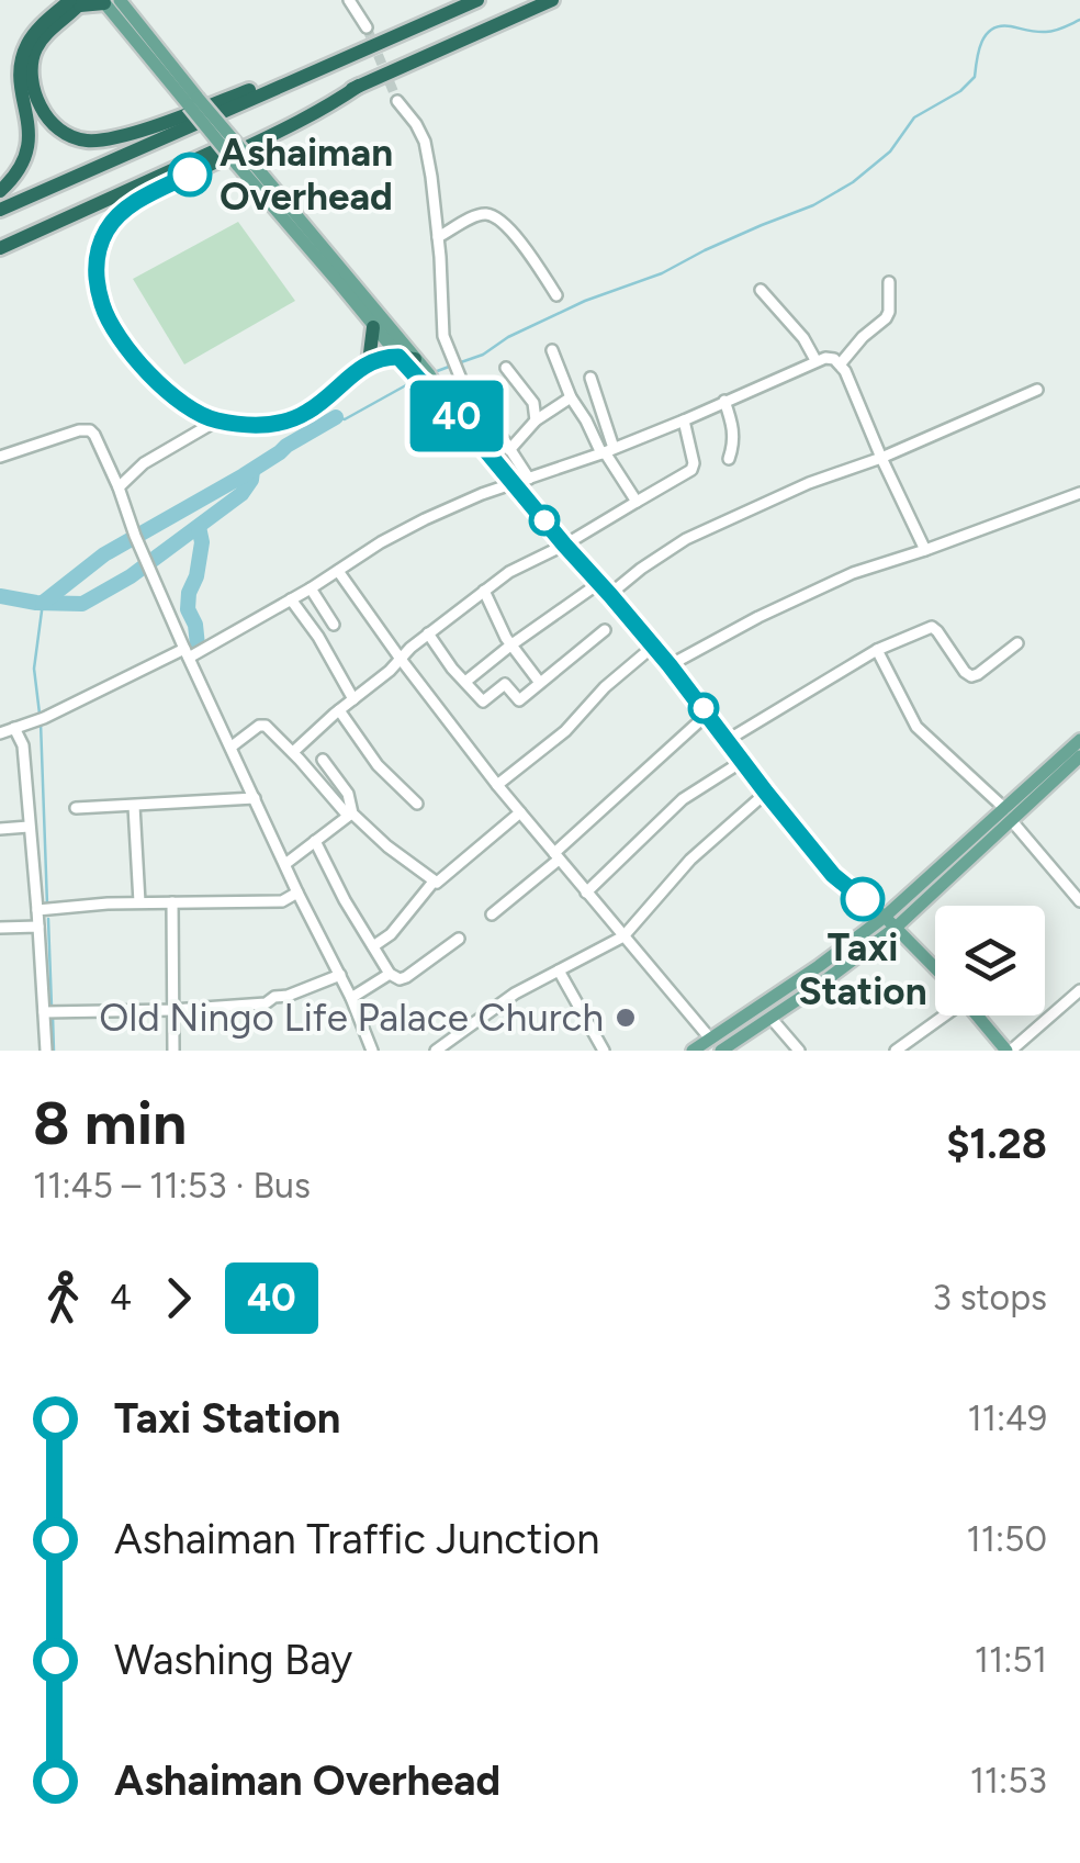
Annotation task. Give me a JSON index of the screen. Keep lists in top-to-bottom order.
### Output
{
  "places": ["Ashaiman Overhead", "Taxi Station", "Old Ningo Life Palace Church"],
  "lines": ["bus line 40"],
  "page": {
    "on_map": "40",
    "heading": ["8 min", "11:45 – 11:53 · Bus", "$1.28"],
    "legs": ["4", "40", "3 stops"],
    "list": [
      {
        "name": "Taxi Station",
        "value": "11:49"
      },
      {
        "name": "Ashaiman Traffic Junction",
        "value": "11:50"
      },
      {
        "name": "Washing Bay",
        "value": "11:51"
      },
      {
        "name": "Ashaiman Overhead",
        "value": "11:53"
      }
    ]
  }
}
